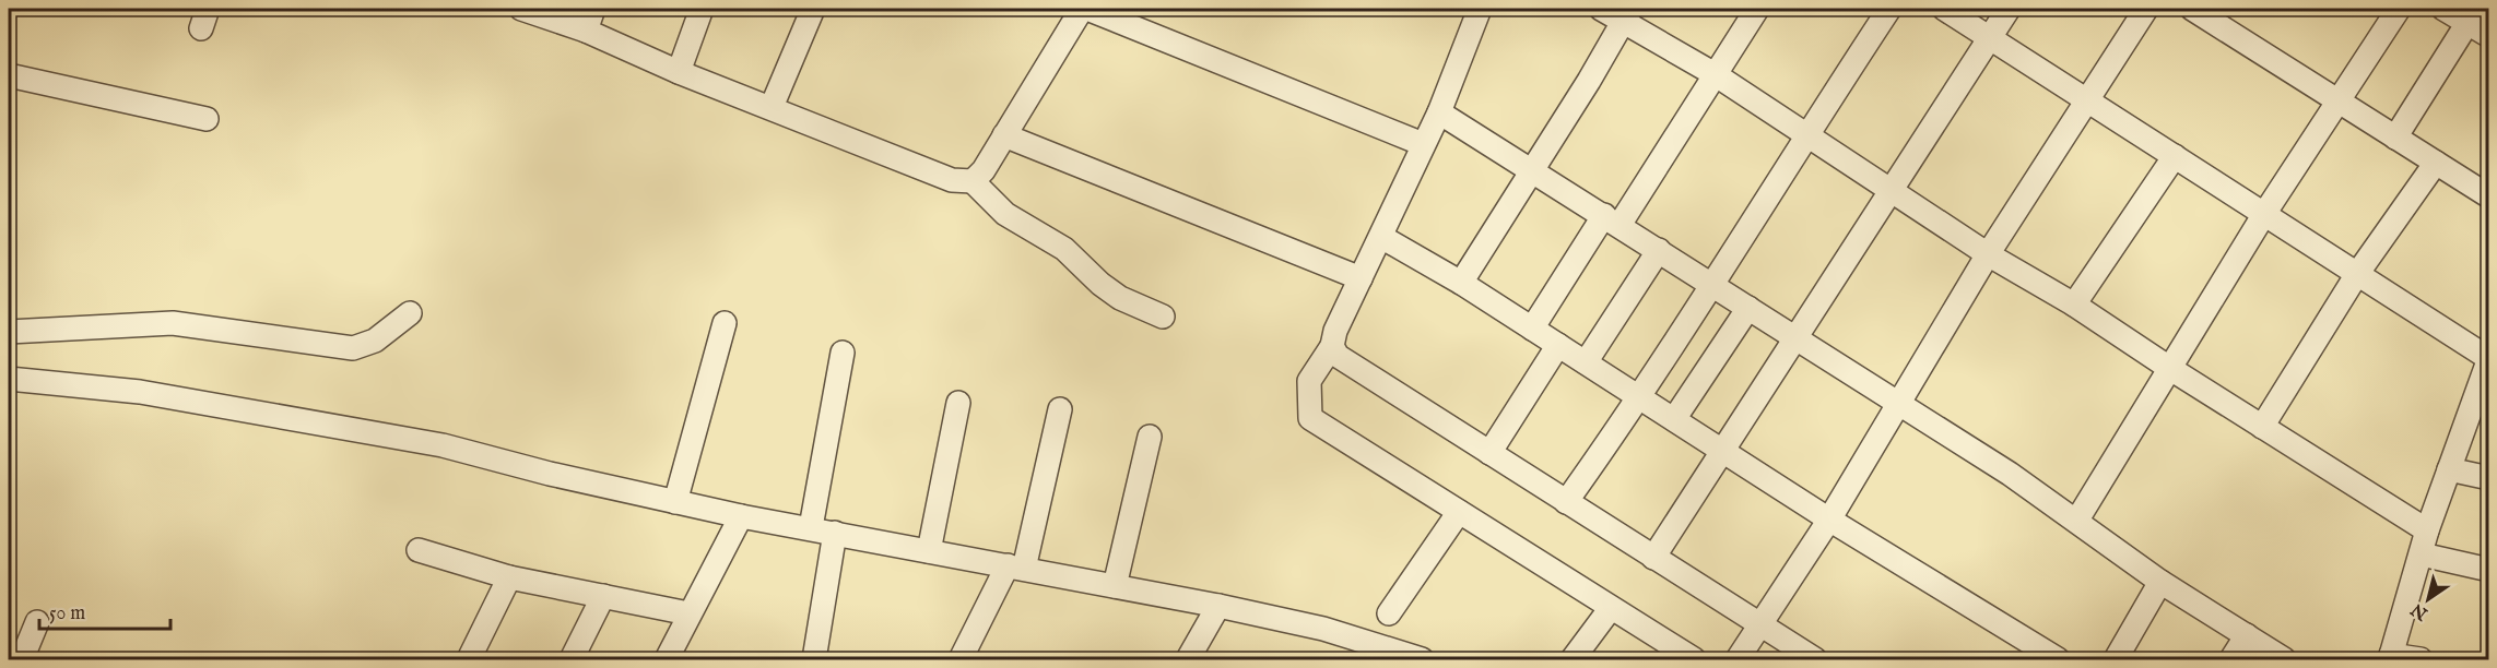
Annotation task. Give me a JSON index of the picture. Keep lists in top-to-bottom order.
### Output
{
  "scale_bar": "50 m",
  "north": "bottom left"
}
